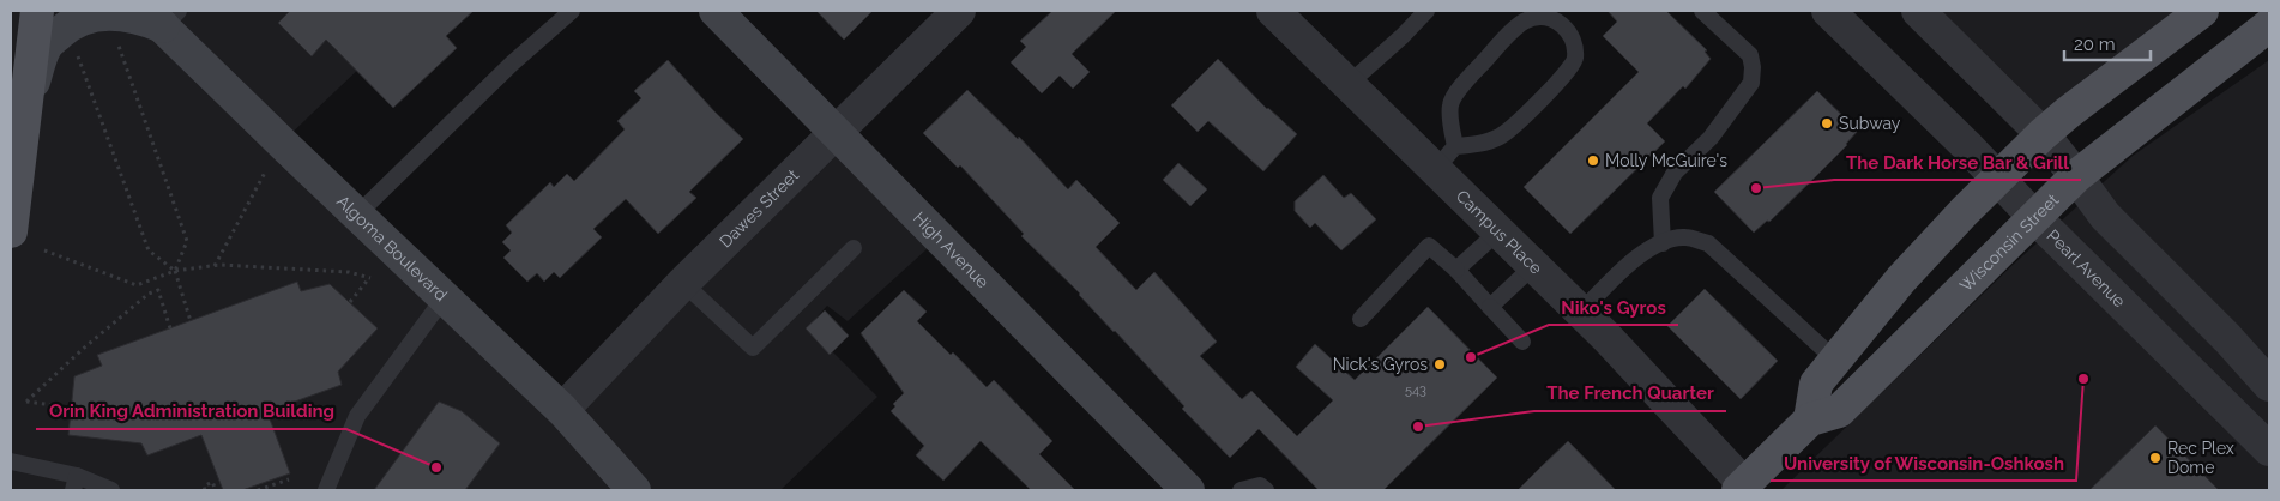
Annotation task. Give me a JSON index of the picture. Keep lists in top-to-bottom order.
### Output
{
  "streets": {
    "main road": ["Wisconsin Street", "Algoma Boulevard", "High Avenue"],
    "street": ["Dawes Street", "Campus Place", "Pearl Avenue"]
  },
  "crossings": [
    ["Dawes Street", "Algoma Boulevard"],
    ["Dawes Street", "High Avenue"],
    ["Campus Place", "Wisconsin Street"],
    ["Wisconsin Street", "Pearl Avenue"]
  ],
  "places": [
    "Subway",
    "Molly McGuire's",
    "The Dark Horse Bar & Grill",
    "Niko's Gyros",
    "Nick's Gyros",
    "University of Wisconsin-Oshkosh",
    "The French Quarter",
    "Rec Plex Dome",
    "Orin King Administration Building"
  ],
  "house_numbers": ["543"],
  "scale_bar": "20 m"
}
